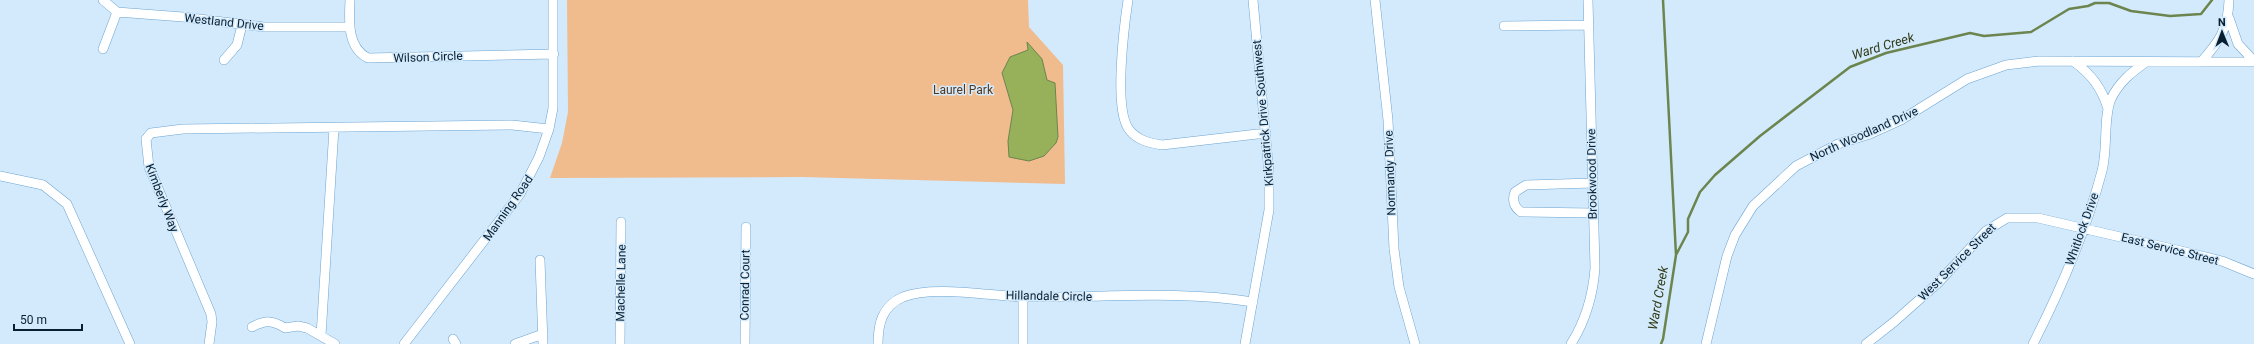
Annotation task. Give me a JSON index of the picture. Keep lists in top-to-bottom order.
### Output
{
  "streets": {
    "street": [
      "Westland Drive",
      "Wilson Circle",
      "Kirkpatrick Drive Southwest",
      "North Woodland Drive",
      "Normandy Drive",
      "Brookwood Drive",
      "Kimberly Way",
      "Manning Road",
      "Whitlock Drive",
      "East Service Street",
      "West Service Street",
      "Machelle Lane",
      "Conrad Court",
      "Hillandale Circle"
    ]
  },
  "crossings": [
    ["Westland Drive", "Wilson Circle"],
    ["Wilson Circle", "Manning Road"],
    ["Kirkpatrick Drive Southwest", "Hillandale Circle"],
    ["North Woodland Drive", "Whitlock Drive"],
    ["Kimberly Way", "Manning Road"],
    ["Whitlock Drive", "East Service Street"],
    ["Whitlock Drive", "West Service Street"],
    ["East Service Street", "West Service Street"]
  ],
  "water": ["Ward Creek"],
  "parks": ["Laurel Park"],
  "scale_bar": "50 m",
  "north": "top"
}
